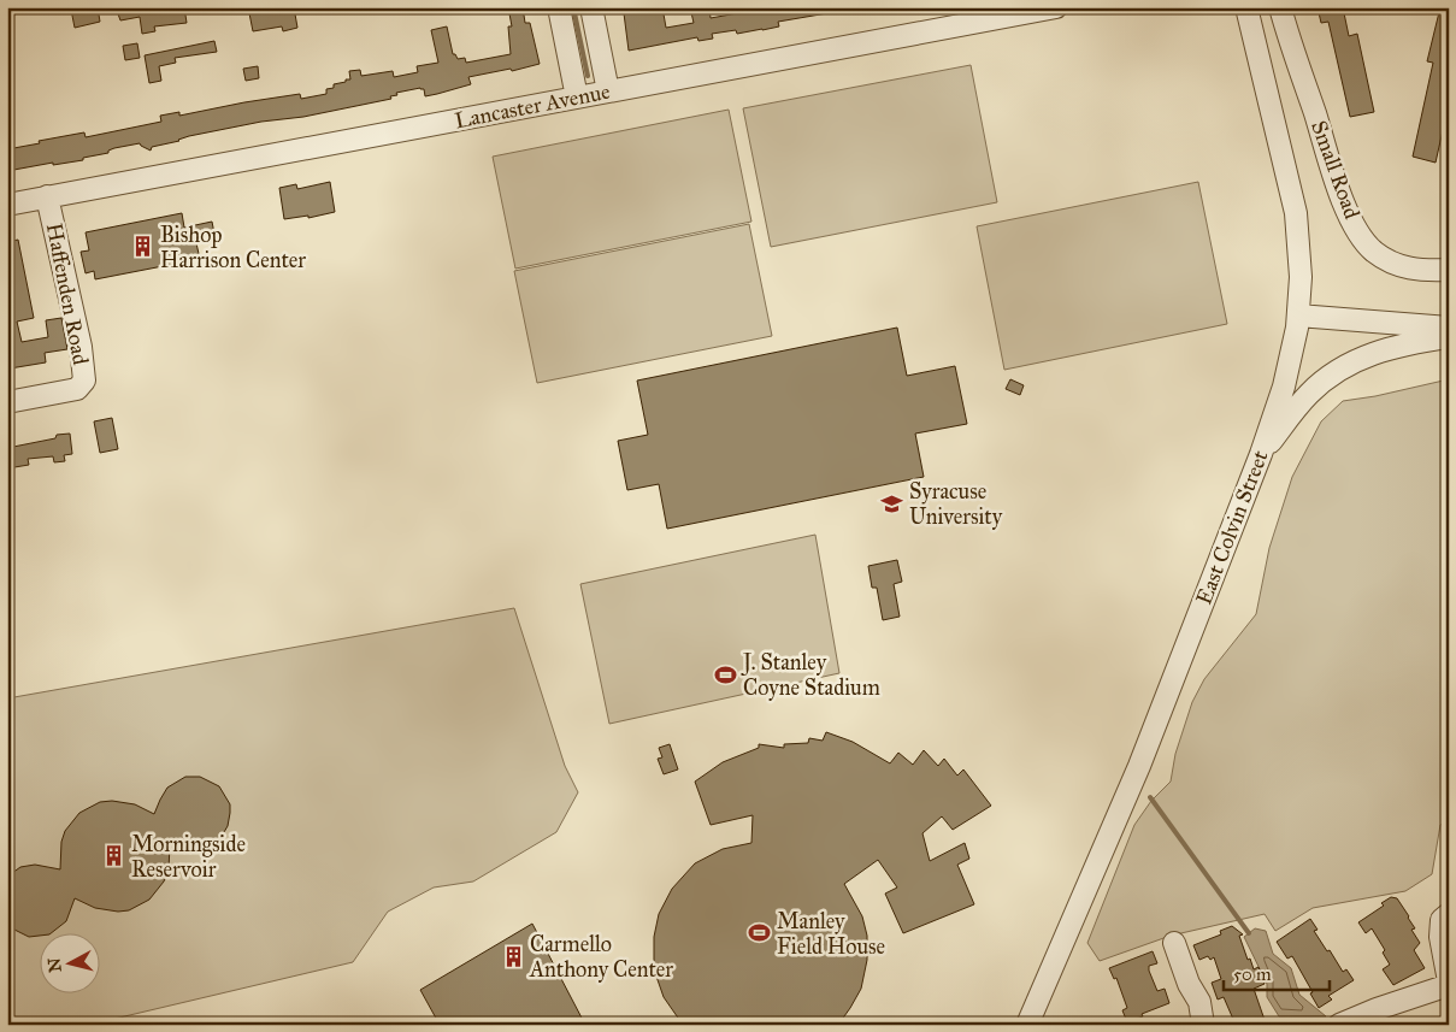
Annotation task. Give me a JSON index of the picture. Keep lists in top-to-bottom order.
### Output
{
  "streets": {
    "street": [
      "Lancaster Avenue",
      "Small Road",
      "Haffenden Road",
      "East Colvin Street"
    ]
  },
  "crossings": [
    ["Lancaster Avenue", "Haffenden Road"]
  ],
  "places": {
    "building": ["Bishop Harrison Center", "Morningside Reservoir", "Carmello Anthony Center"],
    "school or university": ["Syracuse University"],
    "sports": ["J. Stanley Coyne Stadium", "Manley Field House"]
  },
  "scale_bar": "50 m",
  "north": "left"
}
